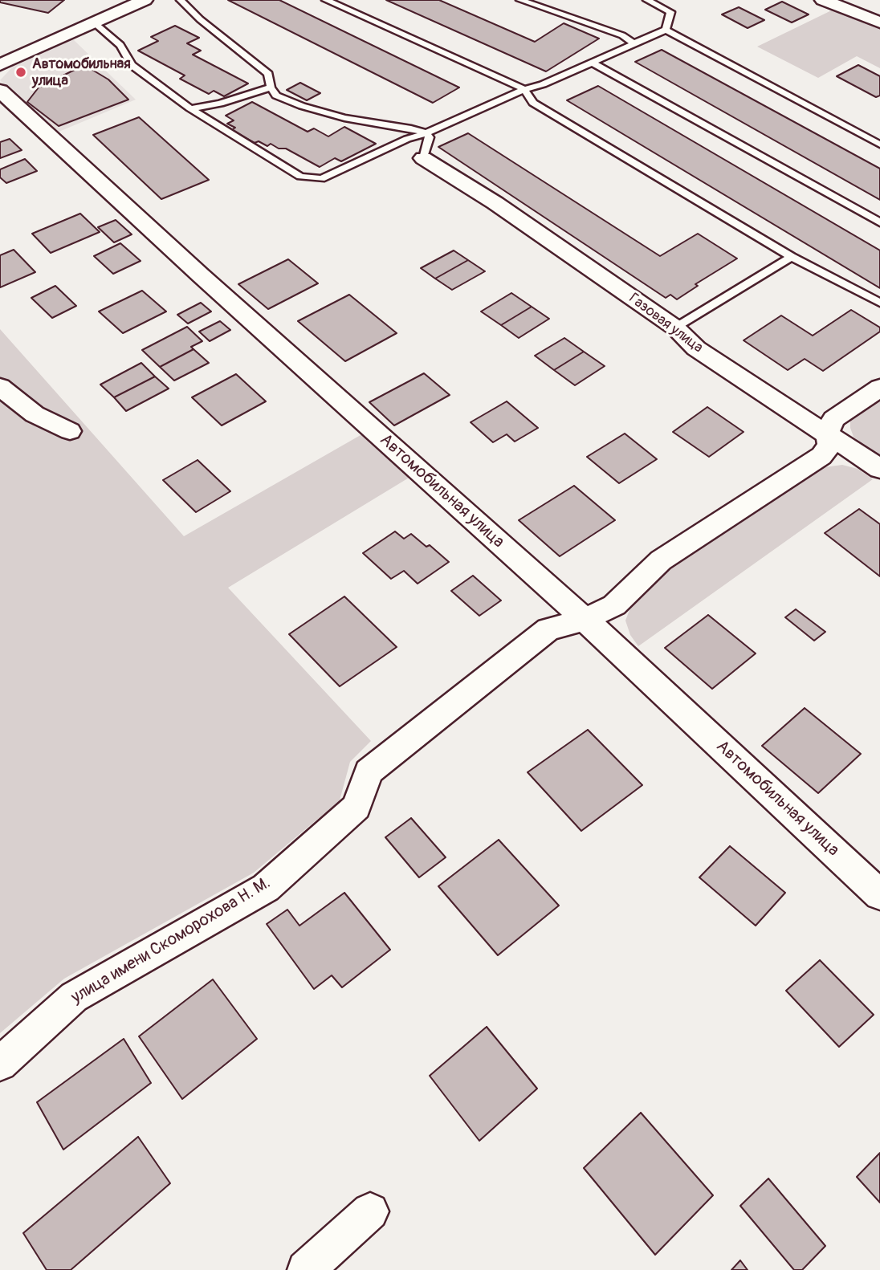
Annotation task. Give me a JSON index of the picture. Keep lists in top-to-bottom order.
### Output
{
  "streets": {
    "street": ["Газовая улица", "Автомобильная улица", "улица имени Скоморохова Н. М."]
  },
  "crossings": [
    ["Газовая улица", "улица имени Скоморохова Н. М."],
    ["Автомобильная улица", "улица имени Скоморохова Н. М."]
  ],
  "places": ["Автомобильная улица"]
}
